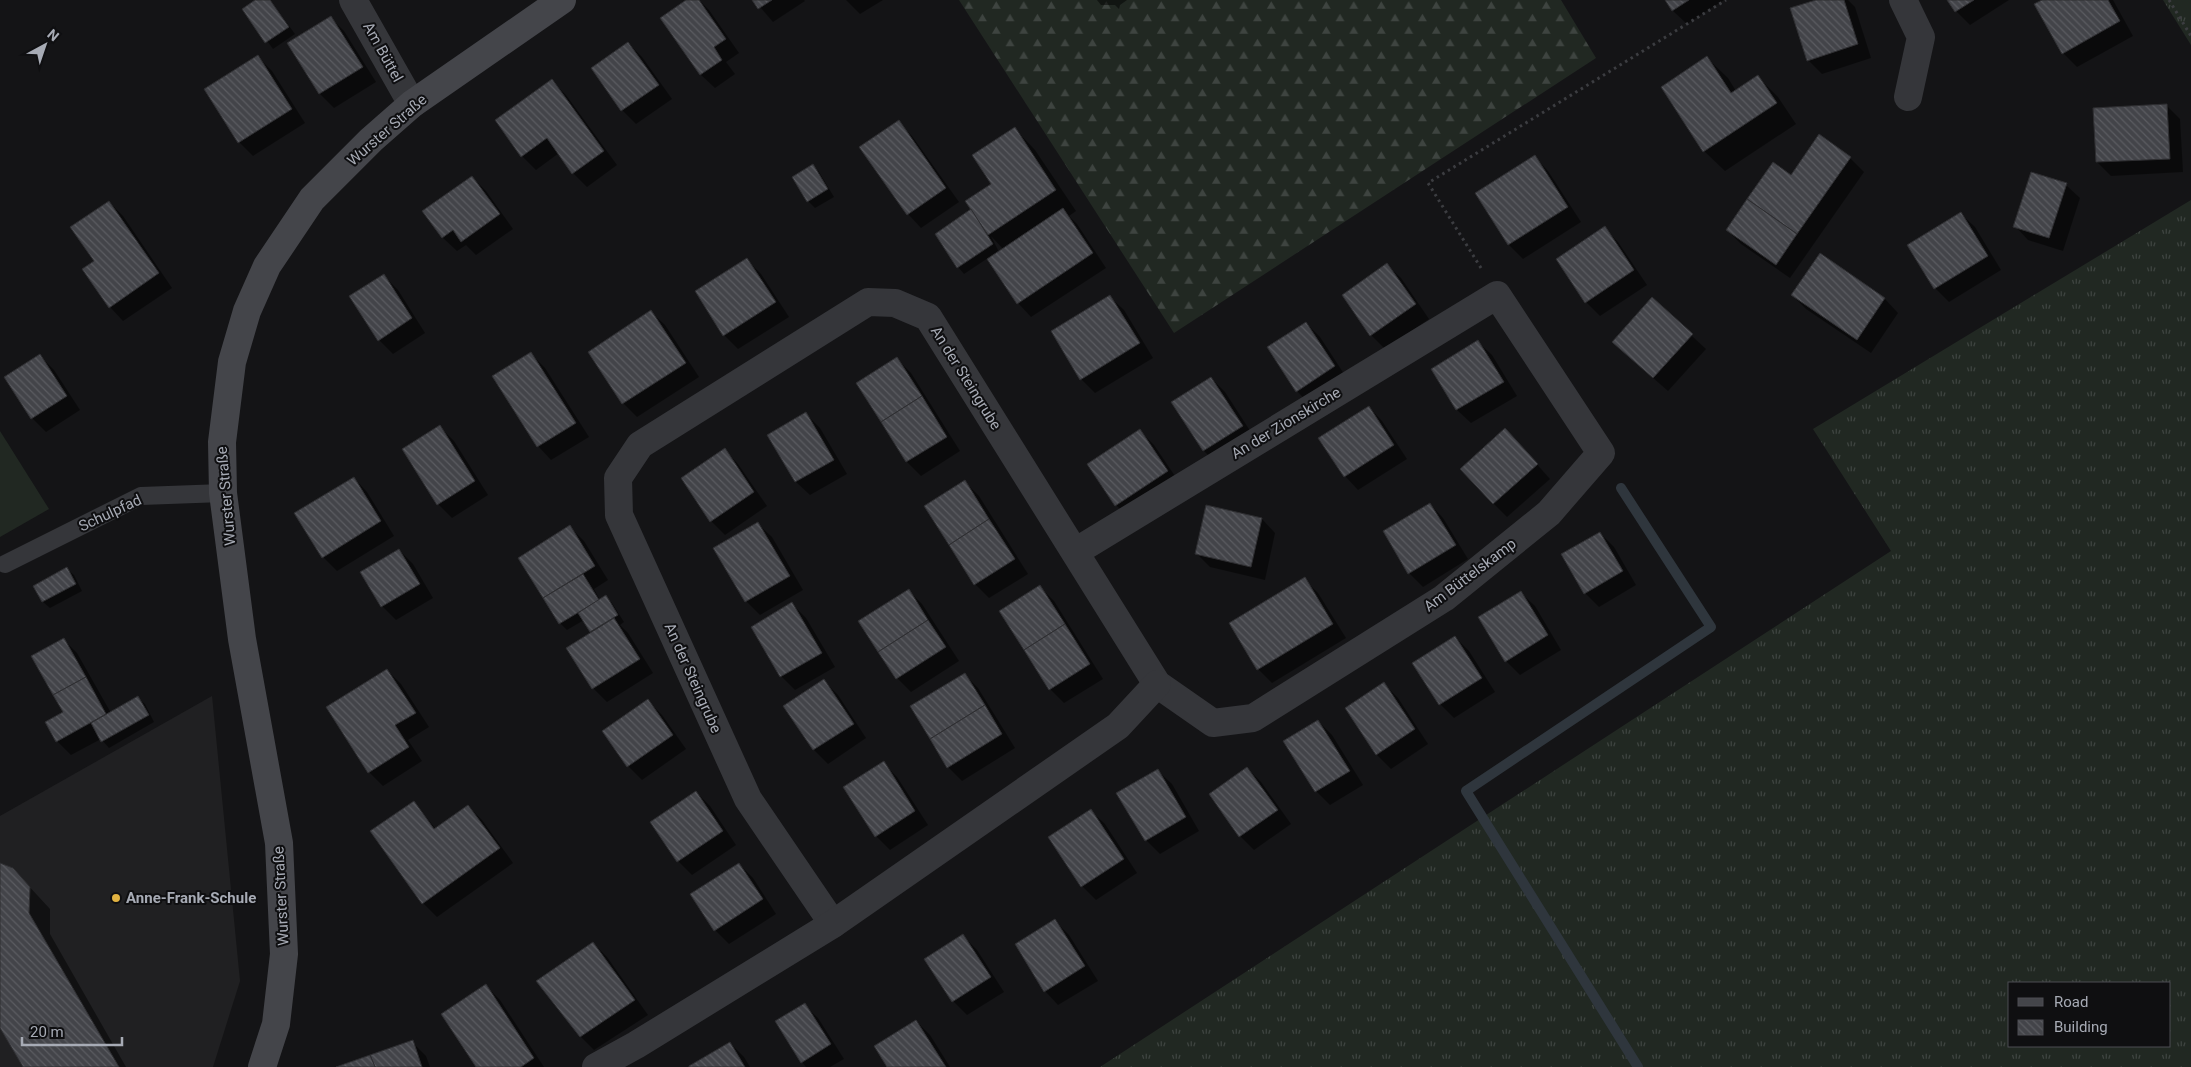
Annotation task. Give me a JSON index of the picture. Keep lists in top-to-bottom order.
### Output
{
  "streets": {
    "main road": ["Wurster Straße"],
    "street": [
      "Am Büttel",
      "An der Steingrube",
      "An der Zionskirche",
      "Am Büttelskamp"
    ],
    "lane": ["Schulpfad"]
  },
  "crossings": [
    ["Am Büttel", "Wurster Straße"],
    ["Wurster Straße", "Schulpfad"],
    ["An der Steingrube", "An der Zionskirche"],
    ["An der Steingrube", "Am Büttelskamp"],
    ["An der Zionskirche", "Am Büttelskamp"]
  ],
  "places": ["Anne-Frank-Schule"],
  "legend": ["Road", "Building"],
  "scale_bar": "20 m",
  "north": "top right"
}
